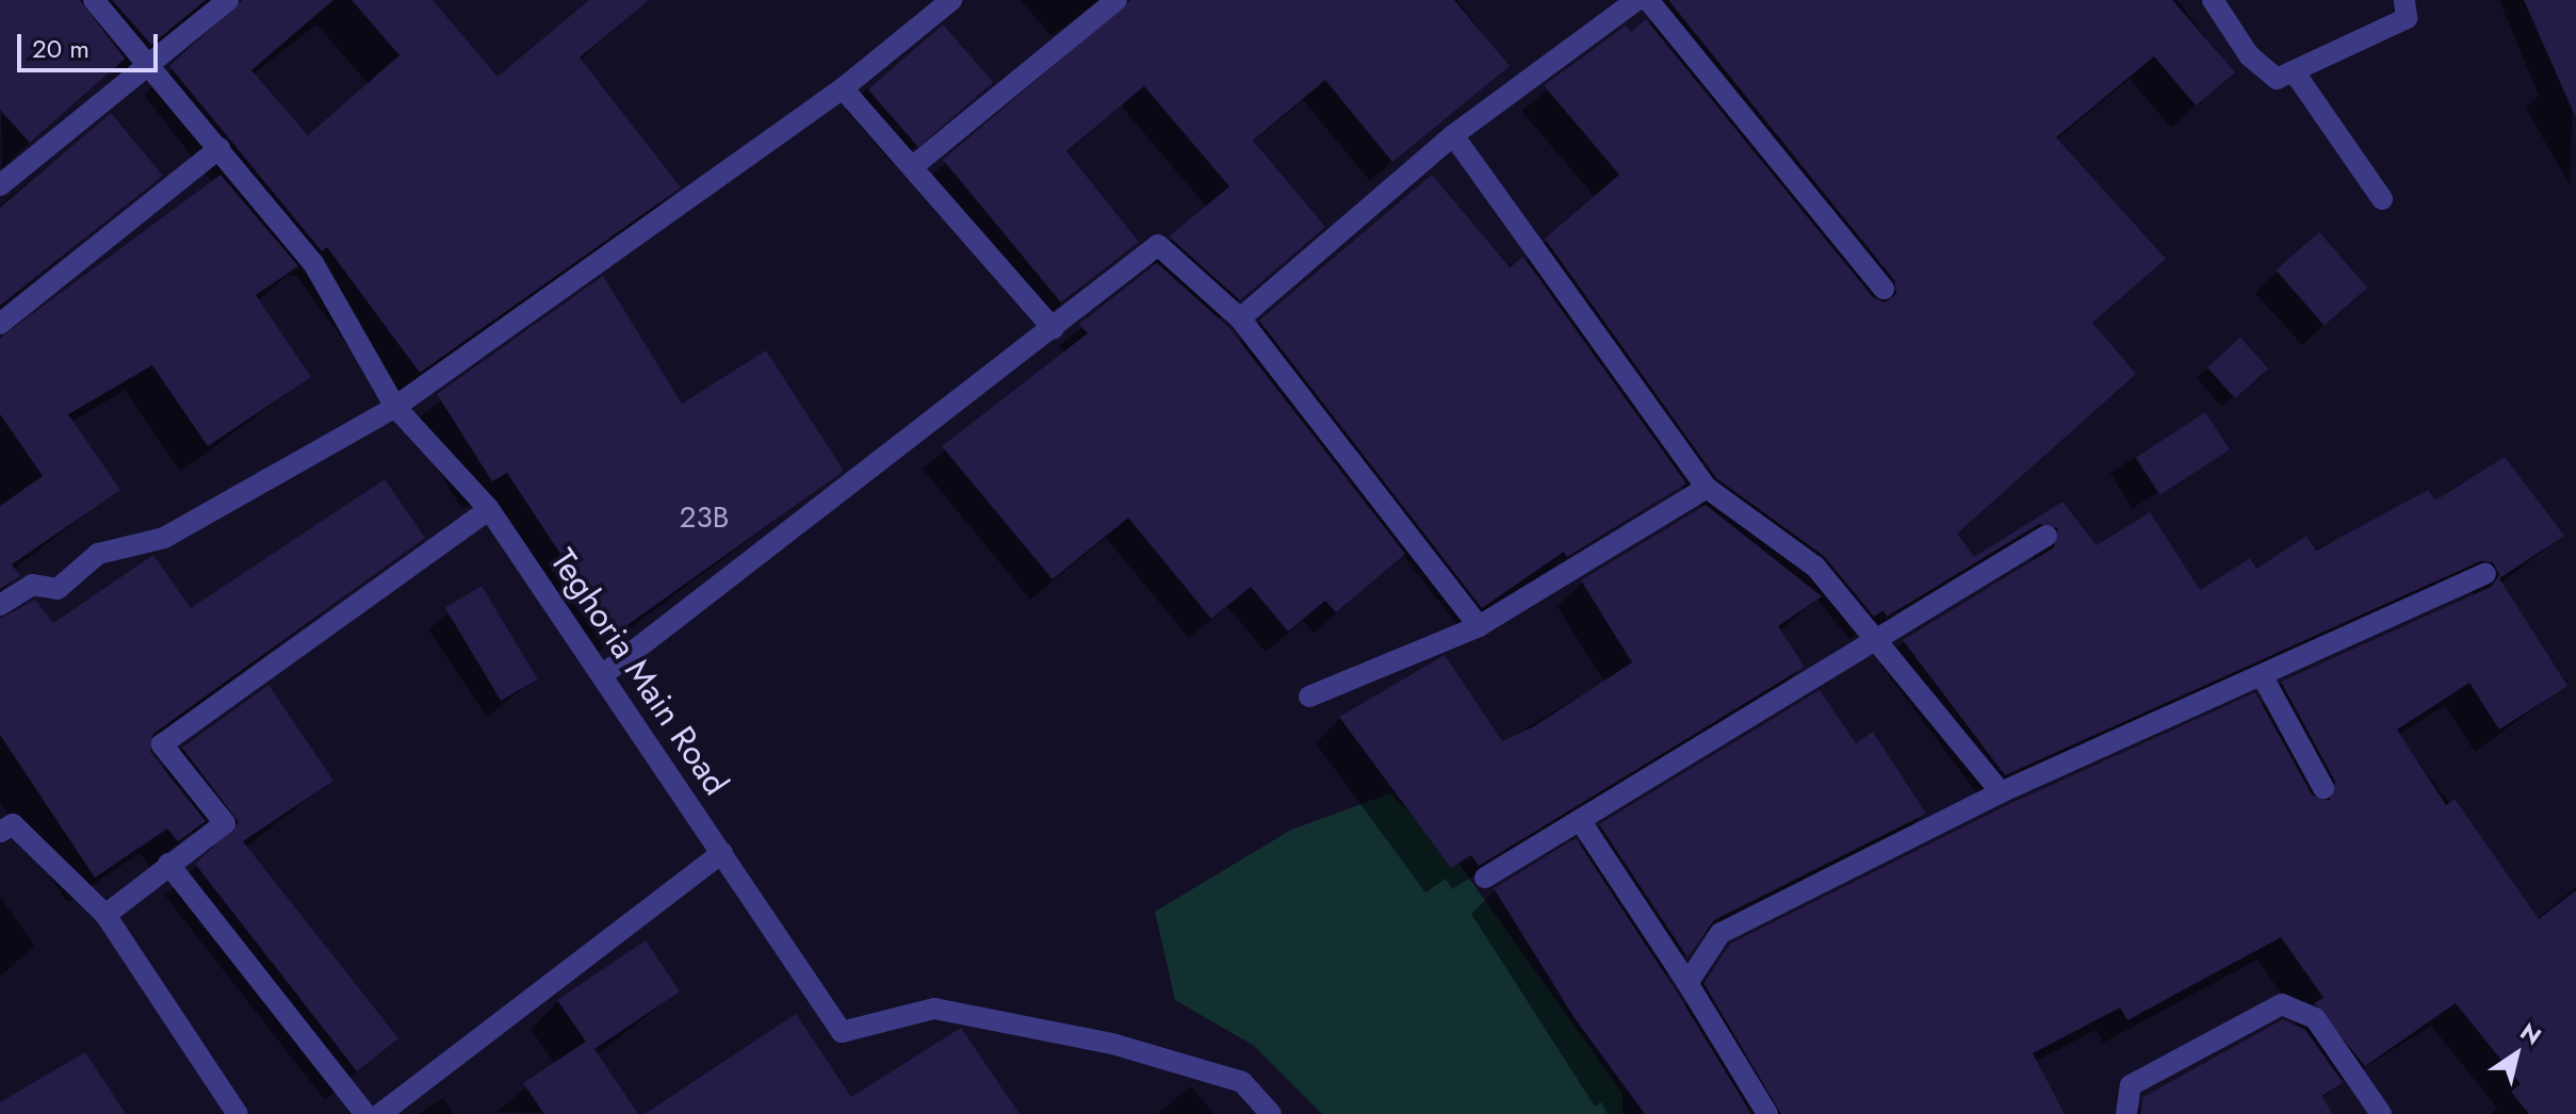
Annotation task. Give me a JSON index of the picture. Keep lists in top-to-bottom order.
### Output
{
  "streets": {
    "street": ["Teghoria Main Road"]
  },
  "house_numbers": ["23B"],
  "scale_bar": "20 m",
  "north": "top right"
}
